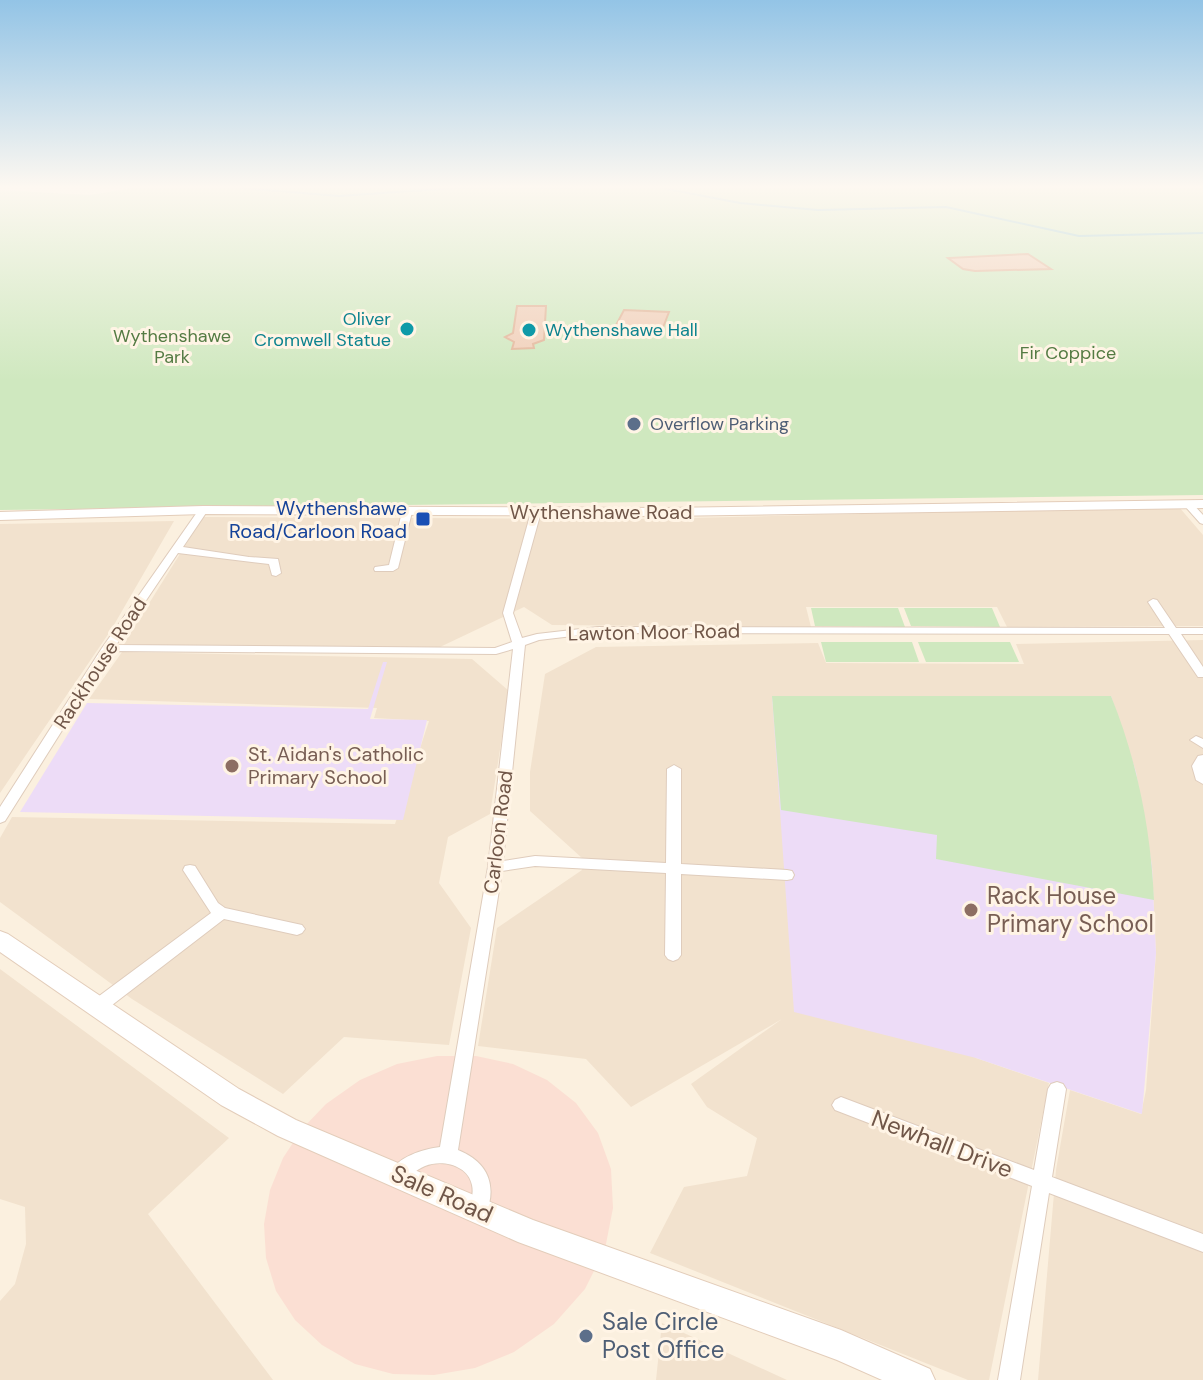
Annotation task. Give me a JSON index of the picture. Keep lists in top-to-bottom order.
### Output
{
  "streets": {
    "main road": ["Wythenshawe Road", "Sale Road"],
    "street": [
      "Lawton Moor Road",
      "Rackhouse Road",
      "Carloon Road",
      "Newhall Drive"
    ]
  },
  "crossings": [
    ["Wythenshawe Road", "Rackhouse Road"],
    ["Wythenshawe Road", "Carloon Road"],
    ["Lawton Moor Road", "Rackhouse Road"],
    ["Lawton Moor Road", "Carloon Road"]
  ],
  "parks": ["Wythenshawe Park", "Fir Coppice"],
  "places": {
    "other": [
      "Oliver Cromwell Statue",
      "Wythenshawe Hall",
      "Overflow Parking",
      "St. Aidan's Catholic Primary School",
      "Rack House Primary School",
      "Sale Circle Post Office"
    ],
    "transit": ["Wythenshawe Road/Carloon Road"]
  }
}
